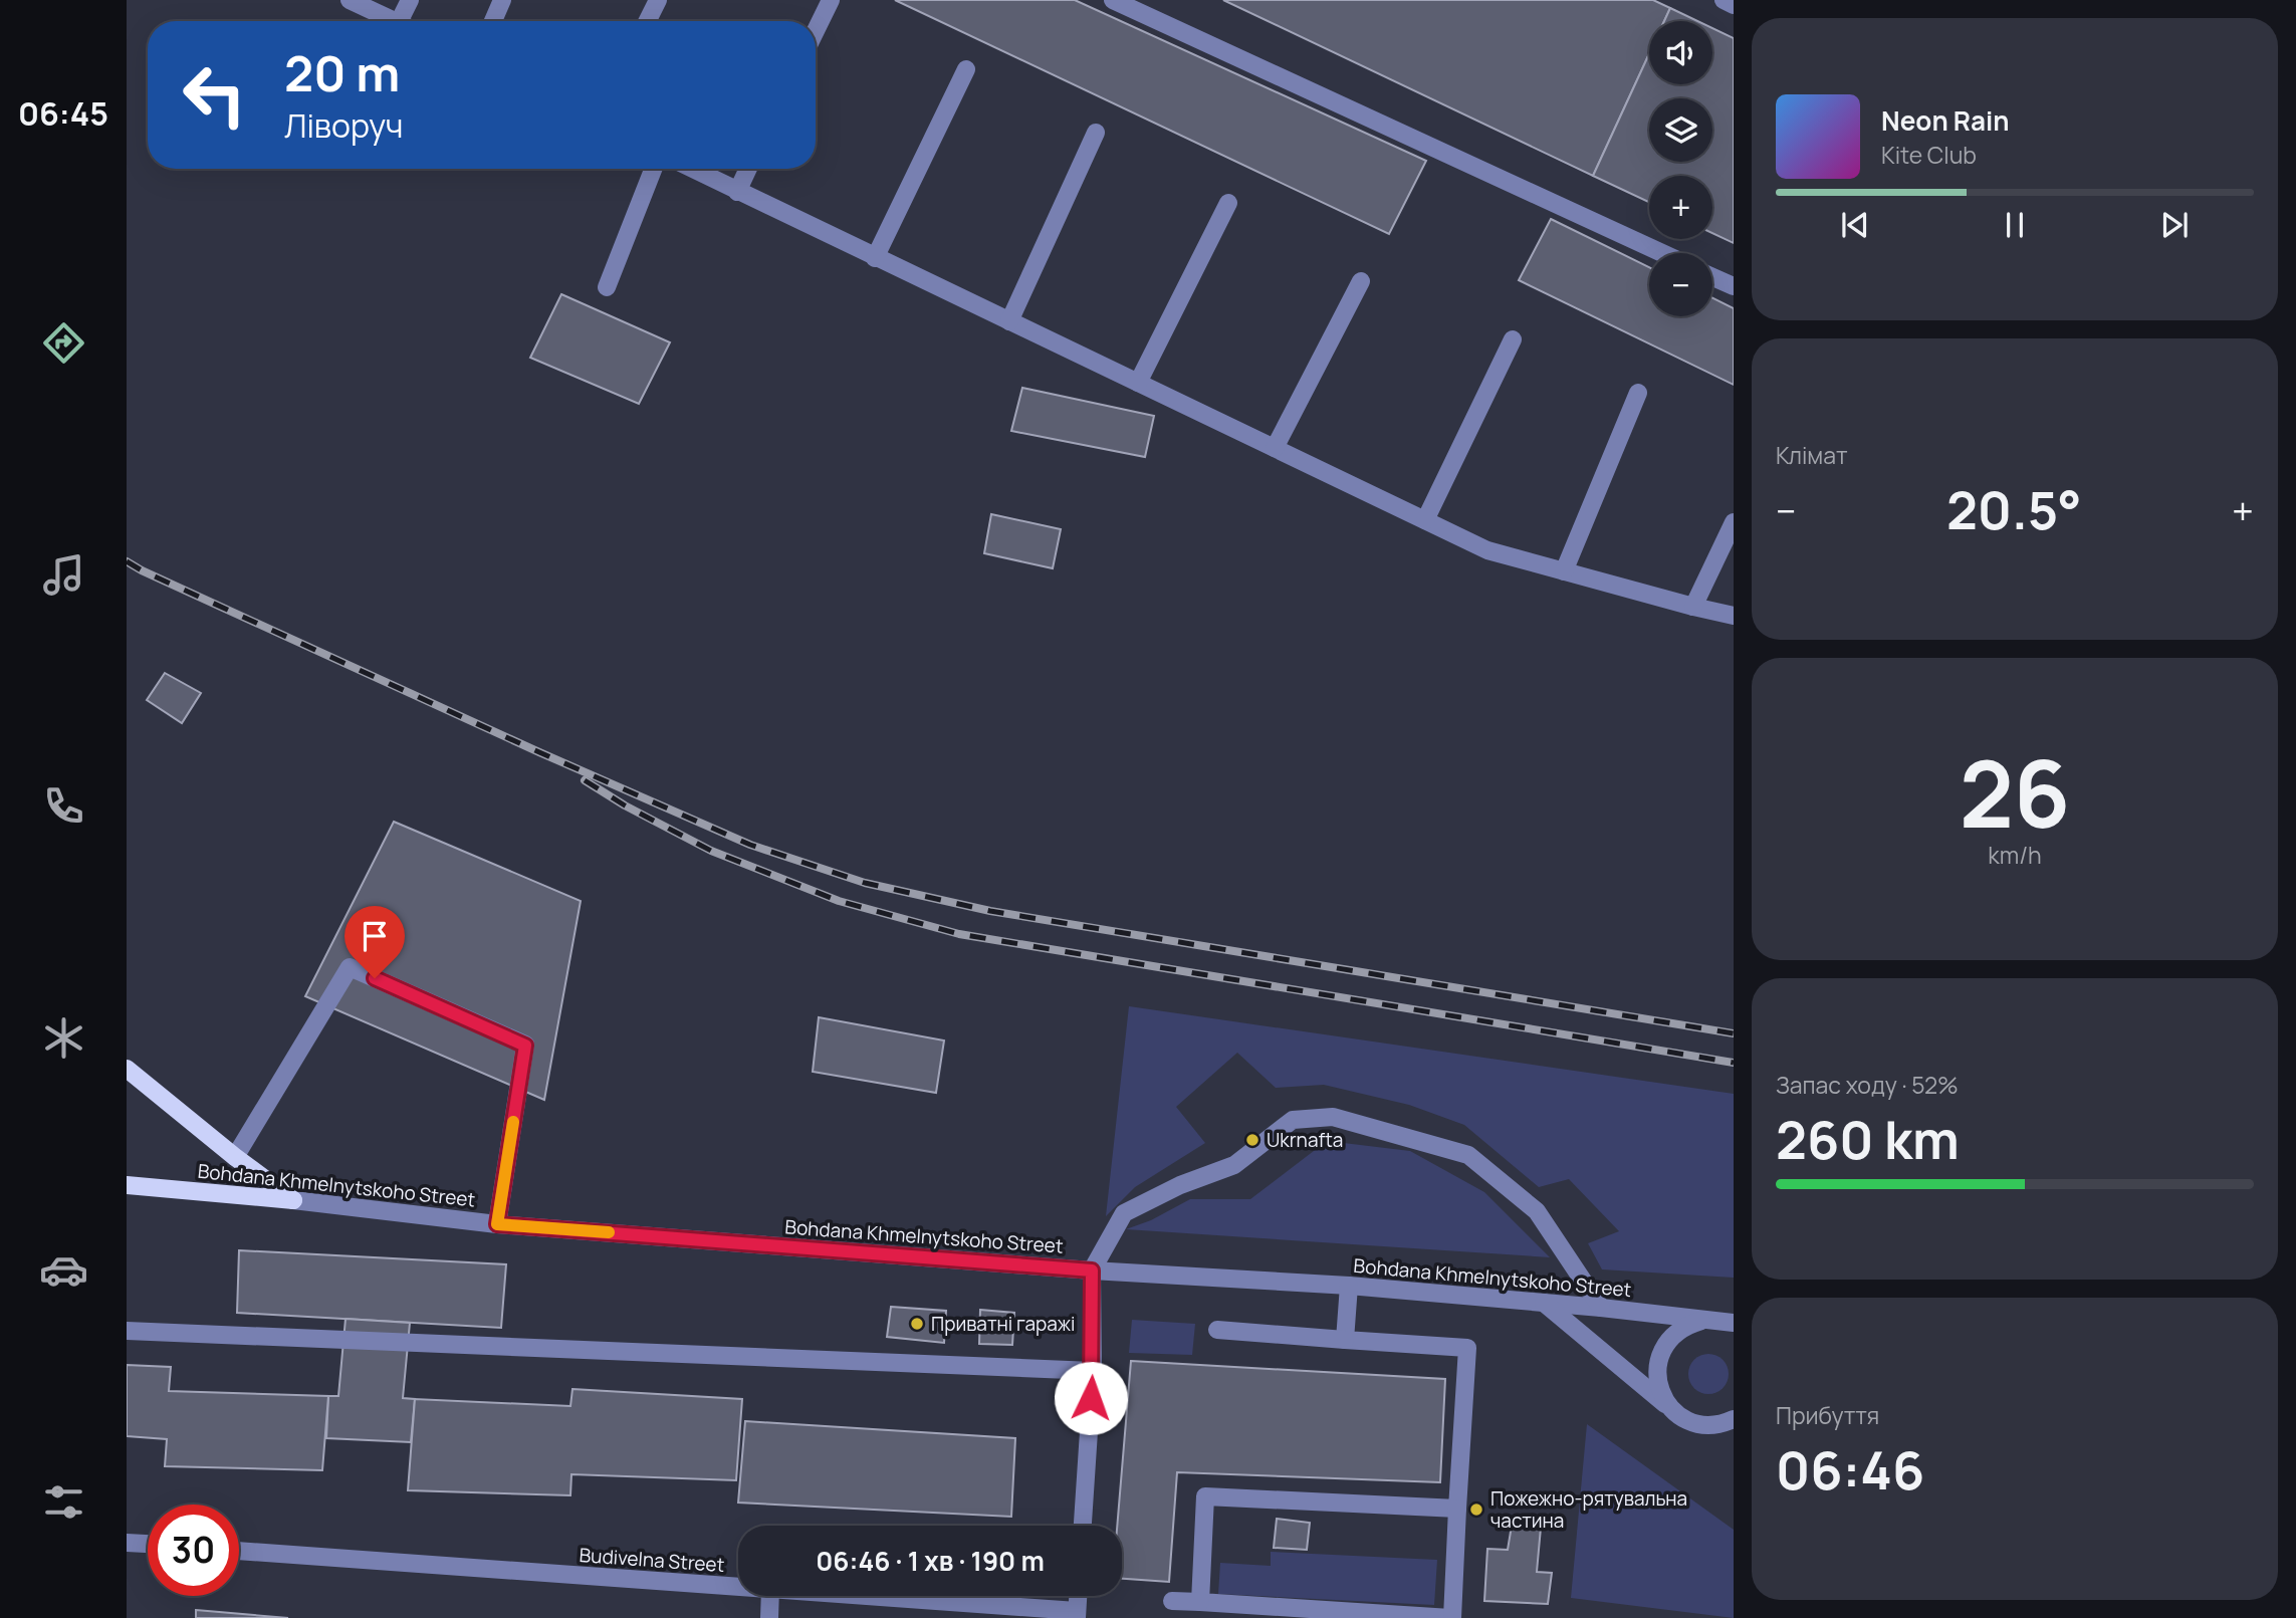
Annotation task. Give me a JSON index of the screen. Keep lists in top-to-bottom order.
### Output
{
  "streets": {
    "main road": ["Bohdana Khmelnytskoho Street"],
    "street": ["Budivelna Street"]
  },
  "places": ["Ukrnafta", "Приватні гаражі", "Пожежно-рятувальна частина"],
  "page": {
    "tabs": "06:45",
    "map_buttons": ["+", "−"],
    "turn": ["20 m", "Ліворуч"],
    "song": ["Neon Rain", "Kite Club"],
    "tile": [
      "Клімат",
      ["26", "km/h"],
      ["Запас ходу · 52%", "260 km"],
      ["Прибуття", "06:46"]
    ],
    "heat": ["−", "20.5°", "+"],
    "limit": "30",
    "trip": "06:46 · 1 хв · 190 m"
  }
}
